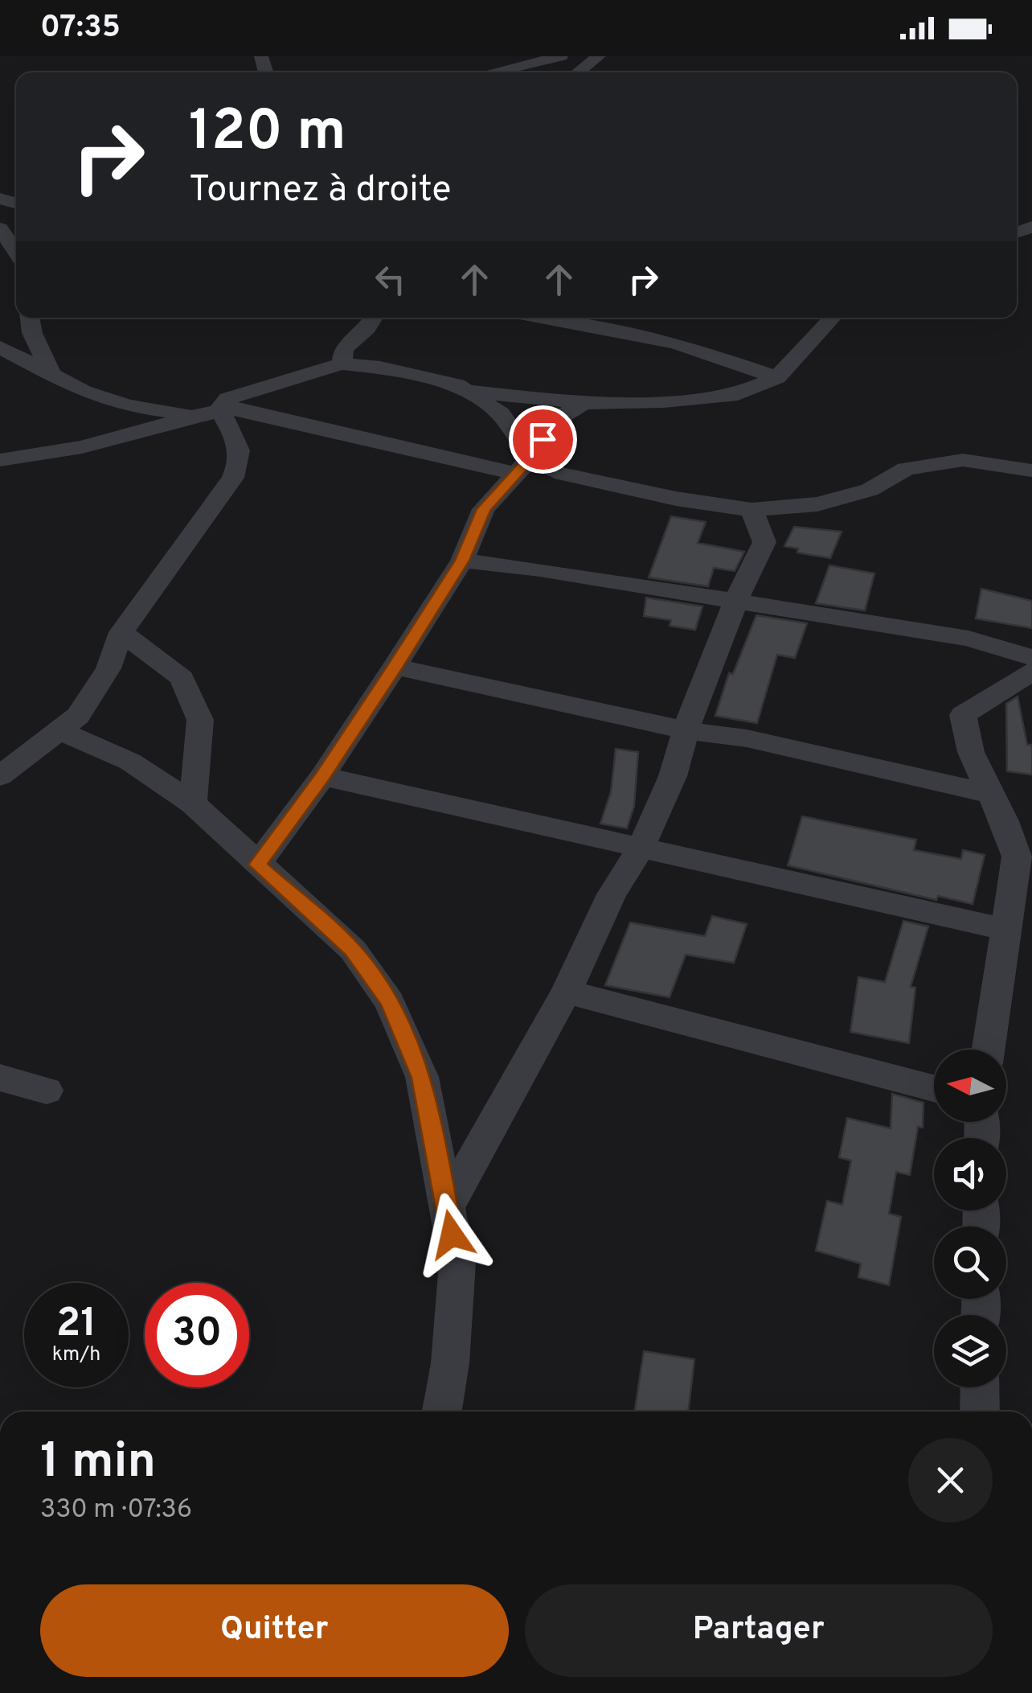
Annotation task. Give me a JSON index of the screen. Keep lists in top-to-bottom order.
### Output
{
  "north": "left",
  "page": {
    "status": "07:35",
    "turn": ["120 m", "Tournez à droite"],
    "speed": "21 km/h",
    "limit": "30",
    "heading": ["1 min", "330 m · 07:36"],
    "buttons": ["Quitter", "Partager"]
  }
}
